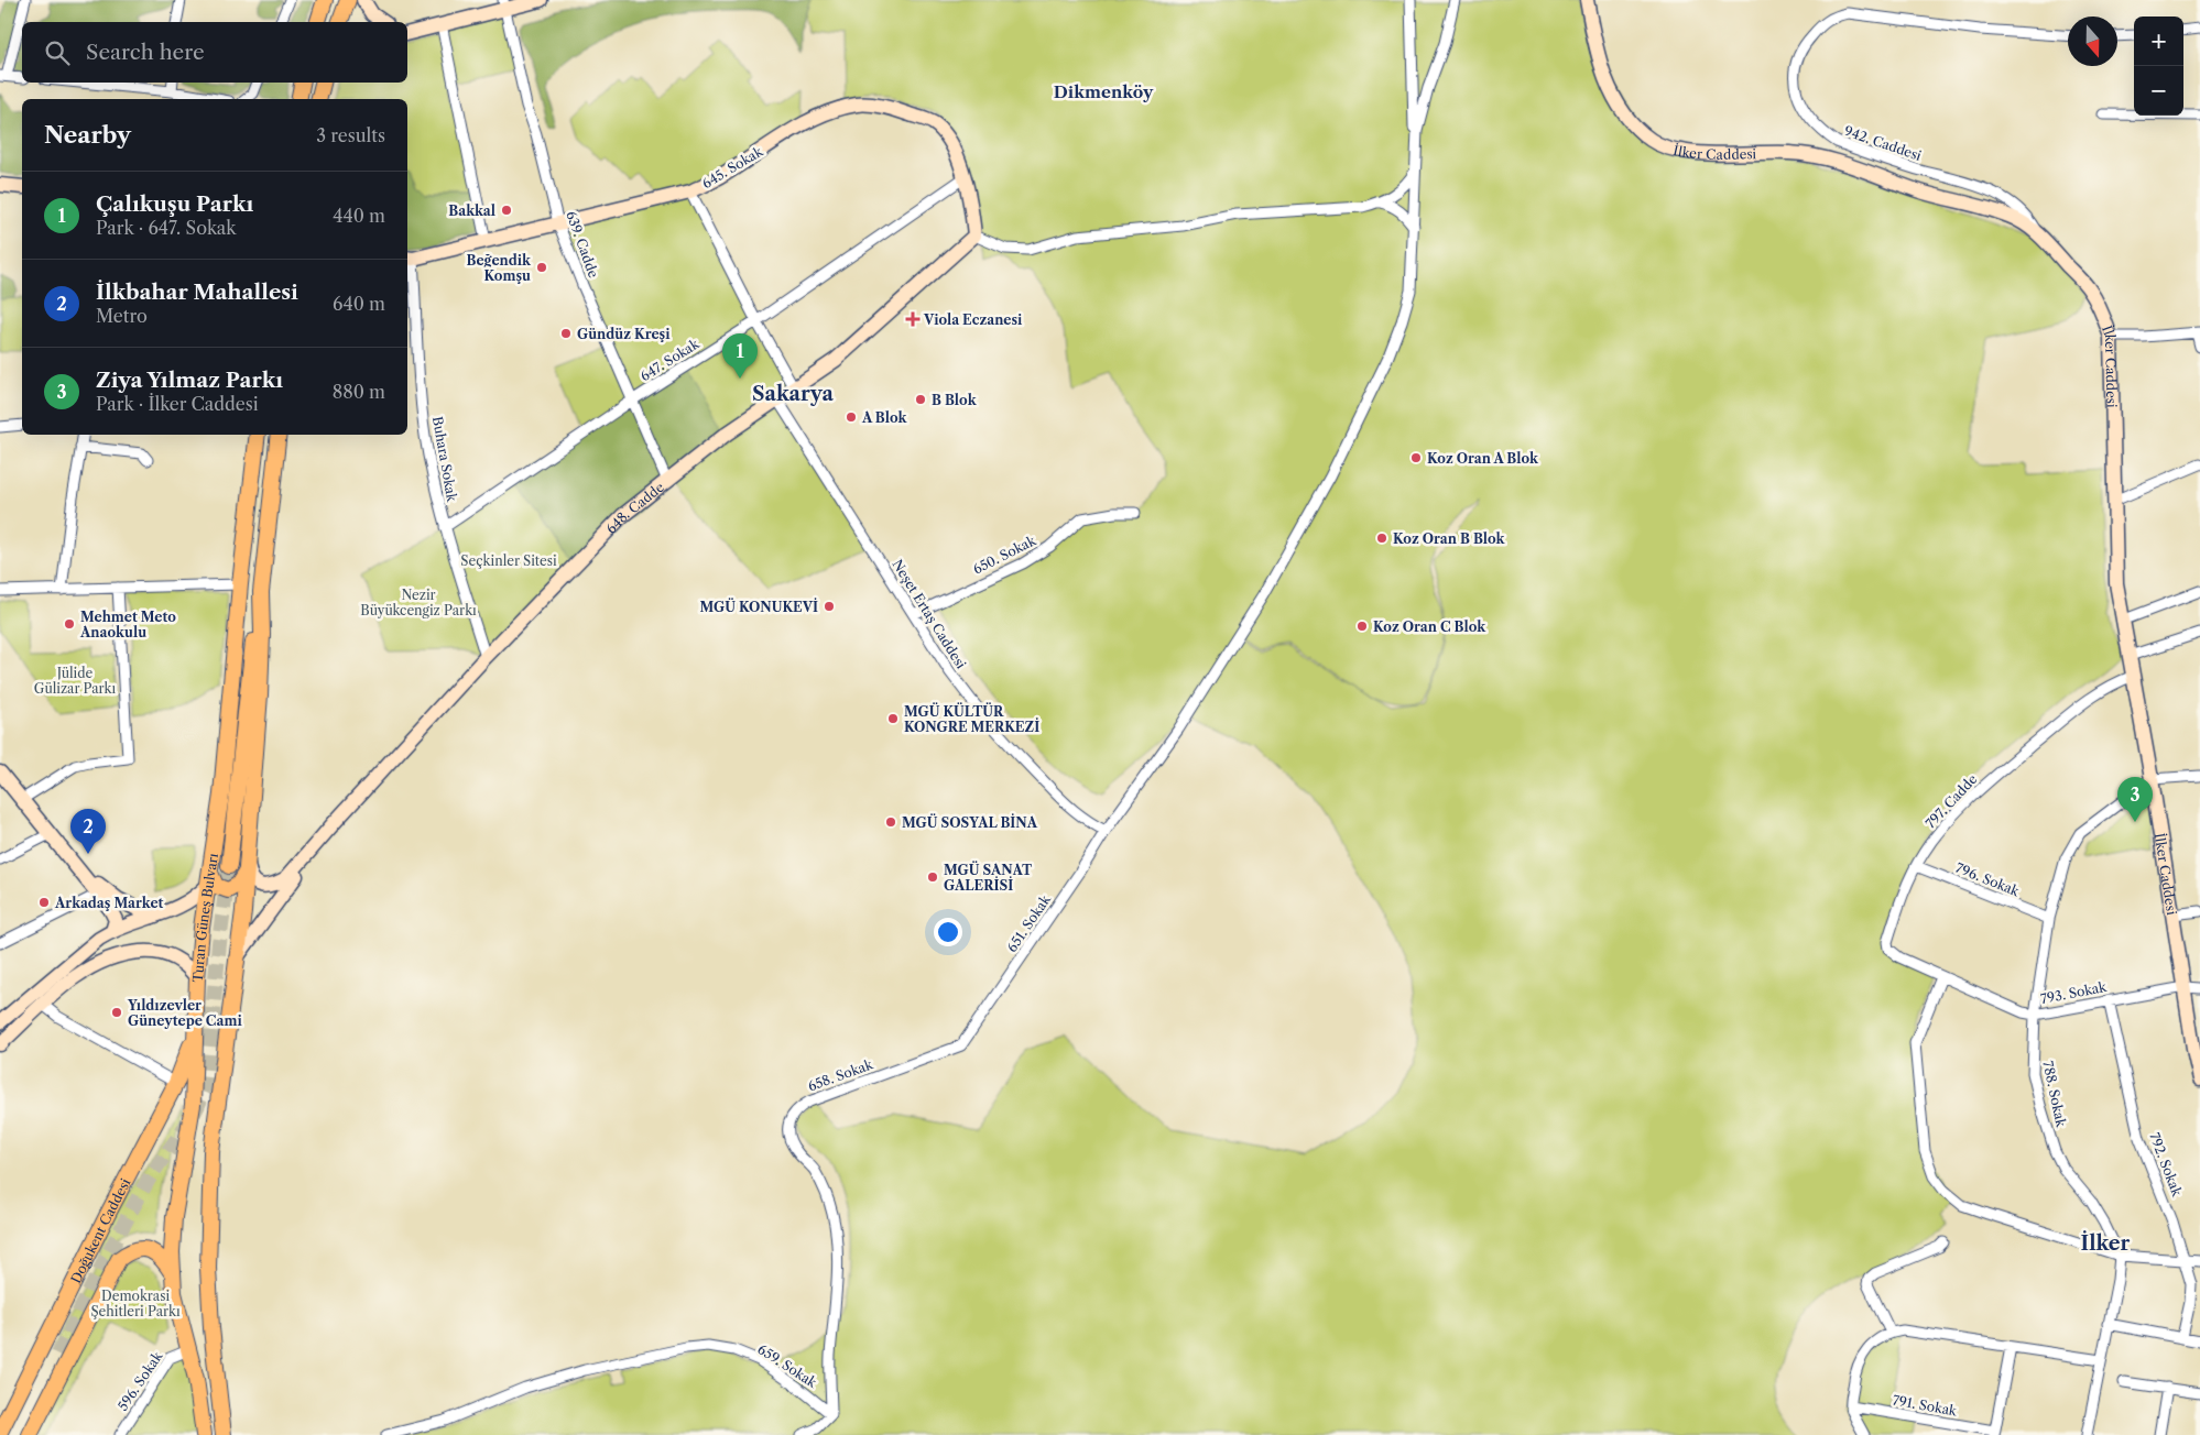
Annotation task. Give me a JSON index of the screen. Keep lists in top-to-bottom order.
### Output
{
  "streets": {
    "main road": [
      "İlker Caddesi",
      "645. Sokak",
      "648. Cadde",
      "Turan Güneş Bulvarı",
      "Doğukent Caddesi"
    ],
    "street": [
      "942. Caddesi",
      "639. Cadde",
      "647. Sokak",
      "Buhara Sokak",
      "650. Sokak",
      "Neşet Ertaş Caddesi",
      "797. Cadde",
      "796. Sokak",
      "651. Sokak",
      "793. Sokak",
      "658. Sokak",
      "788. Sokak",
      "792. Sokak",
      "659. Sokak",
      "596. Sokak",
      "791. Sokak"
    ]
  },
  "crossings": [
    ["942. Caddesi", "İlker Caddesi"],
    ["İlker Caddesi", "797. Cadde"],
    ["İlker Caddesi", "793. Sokak"],
    ["İlker Caddesi", "788. Sokak"],
    ["645. Sokak", "639. Cadde"],
    ["645. Sokak", "647. Sokak"],
    ["645. Sokak", "Buhara Sokak"],
    ["645. Sokak", "648. Cadde"],
    ["639. Cadde", "647. Sokak"],
    ["639. Cadde", "648. Cadde"],
    ["647. Sokak", "Buhara Sokak"],
    ["Buhara Sokak", "648. Cadde"],
    ["648. Cadde", "Neşet Ertaş Caddesi"],
    ["650. Sokak", "Neşet Ertaş Caddesi"],
    ["Neşet Ertaş Caddesi", "651. Sokak"],
    ["797. Cadde", "796. Sokak"],
    ["797. Cadde", "793. Sokak"],
    ["796. Sokak", "788. Sokak"],
    ["Turan Güneş Bulvarı", "Doğukent Caddesi"],
    ["Turan Güneş Bulvarı", "596. Sokak"],
    ["651. Sokak", "658. Sokak"],
    ["793. Sokak", "788. Sokak"],
    ["793. Sokak", "792. Sokak"],
    ["658. Sokak", "659. Sokak"]
  ],
  "districts": ["Dikmenköy", "Sakarya", "İlker"],
  "parks": [
    "Seçkinler Sitesi",
    "Nezir Büyükcengiz Parkı",
    "Jülide Gülizar Parkı",
    "Demokrasi Şehitleri Parkı"
  ],
  "places": {
    "other": [
      "Bakkal",
      "Beğendik Komşu",
      "Gündüz Kreşi",
      "B Blok",
      "A Blok",
      "Koz Oran A Blok",
      "Koz Oran B Blok",
      "MGÜ KONUKEVİ",
      "Mehmet Meto Anaokulu",
      "Koz Oran C Blok",
      "MGÜ KÜLTÜR KONGRE MERKEZİ",
      "MGÜ SOSYAL BİNA",
      "MGÜ SANAT GALERİSİ",
      "Arkadaş Market",
      "Yıldızevler Güneytepe Cami"
    ],
    "health": ["Viola Eczanesi"]
  },
  "north": "bottom",
  "page": {
    "map_buttons": ["+", "−"],
    "search": "Search here",
    "heading": ["Nearby", "3 results"],
    "list": [
      {
        "mark": "1",
        "name": "Çalıkuşu Parkı",
        "note": "Park · 647. Sokak",
        "value": "440 m"
      },
      {
        "mark": "2",
        "name": "İlkbahar Mahallesi",
        "note": "Metro",
        "value": "640 m"
      },
      {
        "mark": "3",
        "name": "Ziya Yılmaz Parkı",
        "note": "Park · İlker Caddesi",
        "value": "880 m"
      }
    ],
    "pins": ["1", "3", "2"]
  }
}
